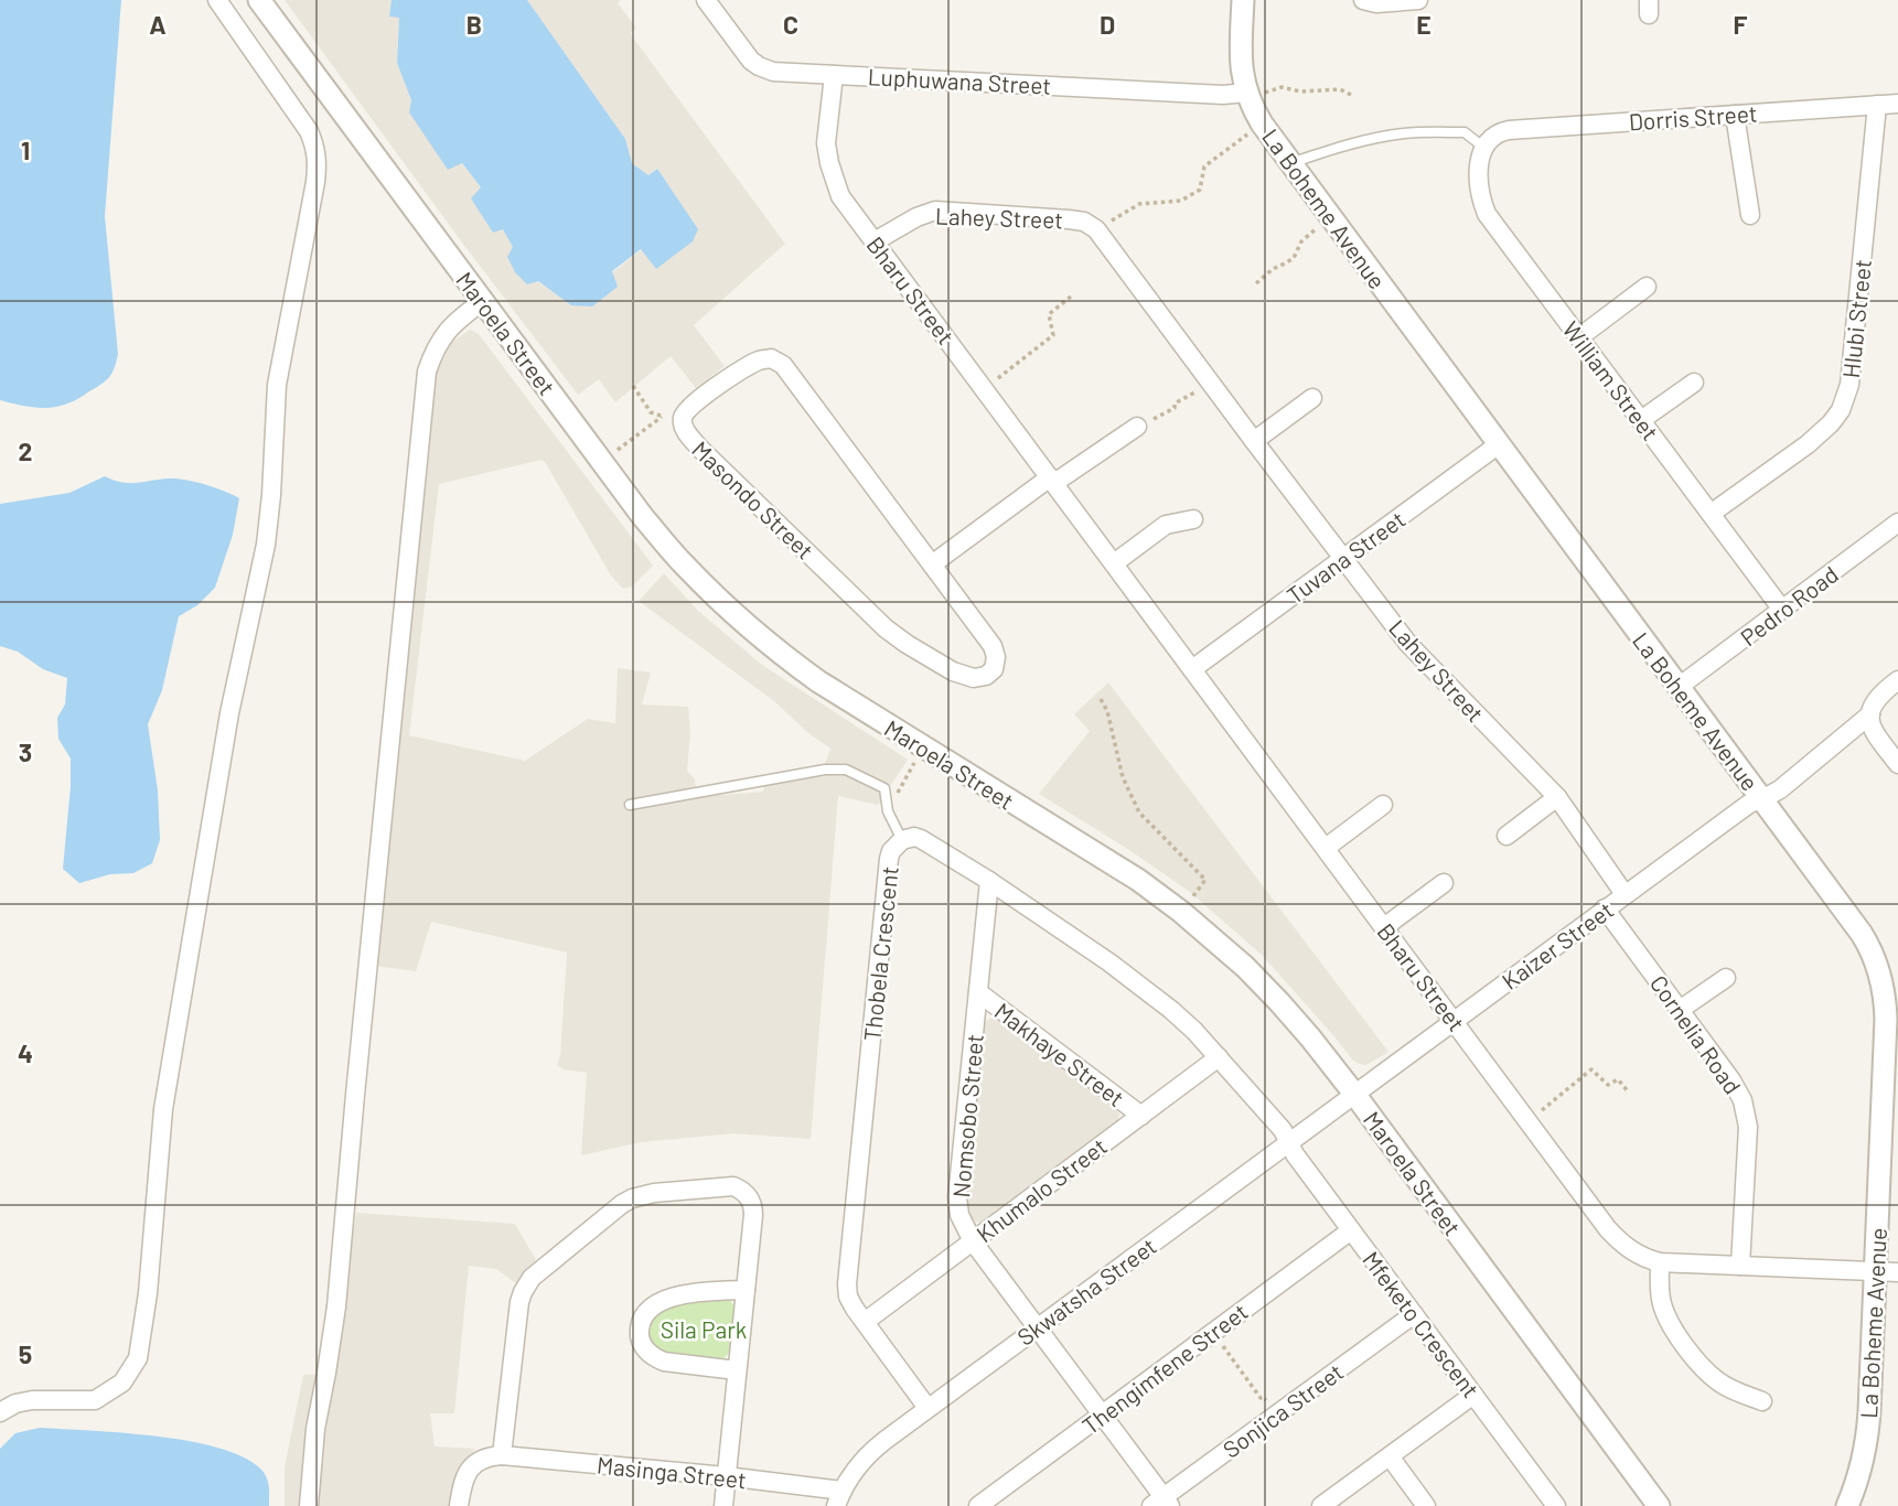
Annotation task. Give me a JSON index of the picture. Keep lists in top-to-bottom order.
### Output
{
  "streets": {
    "street": [
      "Luphuwana Street",
      "Dorris Street",
      "La Boheme Avenue",
      "Lahey Street",
      "Bharu Street",
      "Hlubi Street",
      "Maroela Street",
      "William Street",
      "Masondo Street",
      "Tuvana Street",
      "Pedro Road",
      "Kaizer Street",
      "Thobela Crescent",
      "Cornelia Road",
      "Makhaye Street",
      "Nomsobo Street",
      "Khumalo Street",
      "Skwatsha Street",
      "Mfeketo Crescent",
      "Thengimfene Street",
      "Sonjica Street",
      "Masinga Street"
    ]
  },
  "crossings": [
    ["Luphuwana Street", "La Boheme Avenue"],
    ["Luphuwana Street", "Bharu Street"],
    ["Dorris Street", "Hlubi Street"],
    ["Dorris Street", "William Street"],
    ["La Boheme Avenue", "Bharu Street"],
    ["La Boheme Avenue", "Tuvana Street"],
    ["La Boheme Avenue", "Pedro Road"],
    ["La Boheme Avenue", "Kaizer Street"],
    ["Lahey Street", "Bharu Street"],
    ["Lahey Street", "Tuvana Street"],
    ["Lahey Street", "Kaizer Street"],
    ["Bharu Street", "Tuvana Street"],
    ["Bharu Street", "Kaizer Street"],
    ["Bharu Street", "Cornelia Road"],
    ["Hlubi Street", "William Street"],
    ["Maroela Street", "Kaizer Street"],
    ["Maroela Street", "Skwatsha Street"],
    ["William Street", "Pedro Road"],
    ["Kaizer Street", "Cornelia Road"],
    ["Kaizer Street", "Skwatsha Street"],
    ["Thobela Crescent", "Nomsobo Street"],
    ["Thobela Crescent", "Khumalo Street"],
    ["Thobela Crescent", "Skwatsha Street"],
    ["Thobela Crescent", "Mfeketo Crescent"],
    ["Makhaye Street", "Nomsobo Street"],
    ["Makhaye Street", "Khumalo Street"],
    ["Nomsobo Street", "Khumalo Street"],
    ["Nomsobo Street", "Skwatsha Street"],
    ["Nomsobo Street", "Thengimfene Street"],
    ["Nomsobo Street", "Sonjica Street"],
    ["Skwatsha Street", "Mfeketo Crescent"],
    ["Skwatsha Street", "Masinga Street"],
    ["Mfeketo Crescent", "Thengimfene Street"],
    ["Mfeketo Crescent", "Sonjica Street"]
  ],
  "parks": ["Sila Park"],
  "grid": {
    "columns": [
      "A",
      "B",
      "C",
      "D",
      "E",
      "F"
    ],
    "rows": [
      "1",
      "2",
      "3",
      "4",
      "5"
    ]
  }
}
